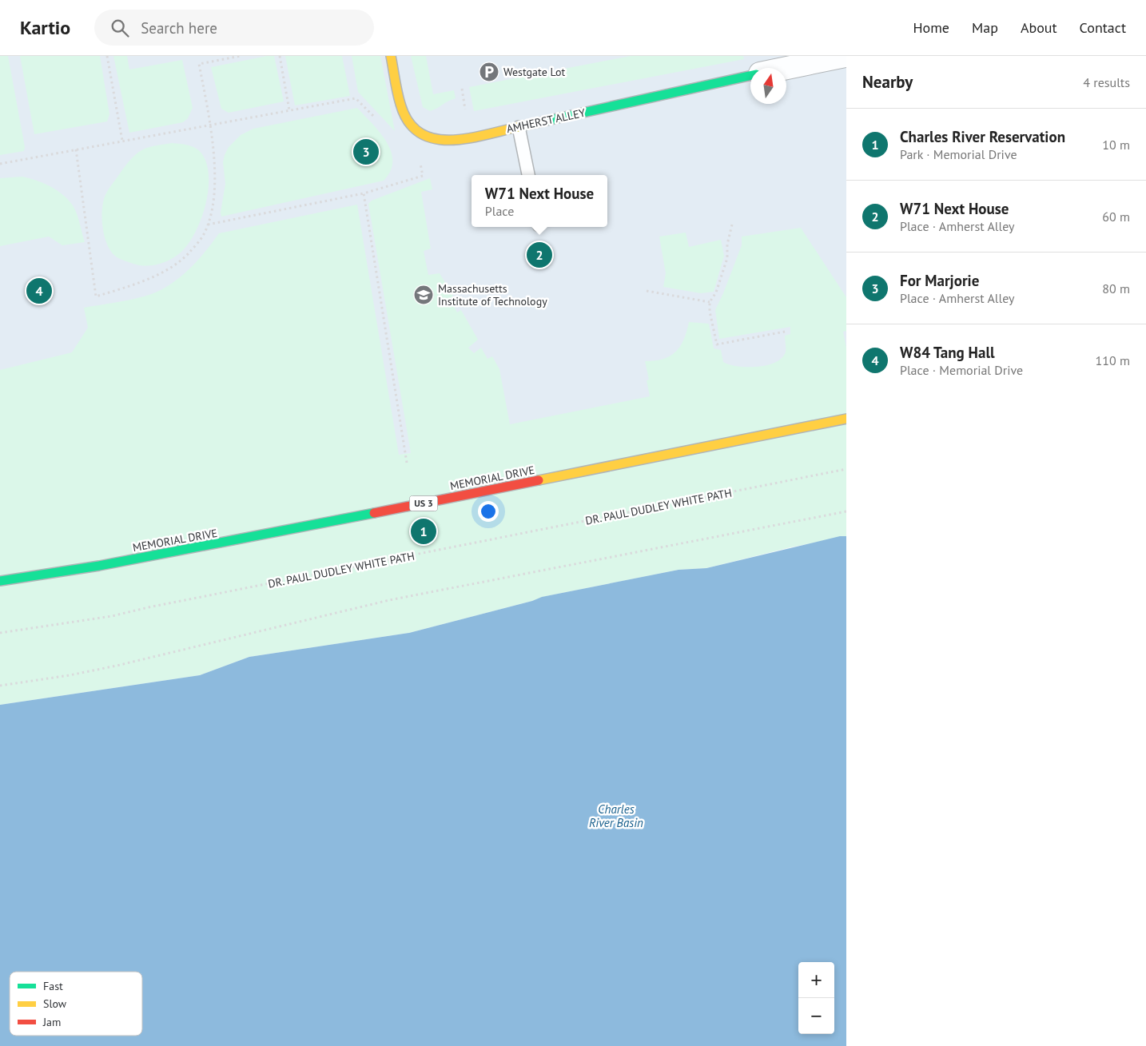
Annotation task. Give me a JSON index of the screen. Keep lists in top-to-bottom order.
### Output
{
  "streets": {
    "main road": ["AMHERST ALLEY", "MEMORIAL DRIVE", "US 3"],
    "path": ["DR. PAUL DUDLEY WHITE PATH"]
  },
  "water": ["Charles River Basin"],
  "places": {
    "parking": ["Westgate Lot"],
    "school or university": ["Massachusetts Institute of Technology"]
  },
  "legend": ["Fast", "Slow", "Jam"],
  "north": "top",
  "page": {
    "header": "Kartio",
    "search": "Search here",
    "nav": [
      "Home",
      "Map",
      "About",
      "Contact"
    ],
    "heading": ["Nearby", "4 results"],
    "list": [
      {
        "mark": "1",
        "name": "Charles River Reservation",
        "note": "Park · Memorial Drive",
        "value": "10 m"
      },
      {
        "mark": "2",
        "name": "W71 Next House",
        "note": "Place · Amherst Alley",
        "value": "60 m"
      },
      {
        "mark": "3",
        "name": "For Marjorie",
        "note": "Place · Amherst Alley",
        "value": "80 m"
      },
      {
        "mark": "4",
        "name": "W84 Tang Hall",
        "note": "Place · Memorial Drive",
        "value": "110 m"
      }
    ],
    "pins": [
      "3",
      "2",
      "4",
      "1"
    ],
    "popup": ["W71 Next House", "Place"],
    "map_buttons": ["+", "−"]
  }
}
